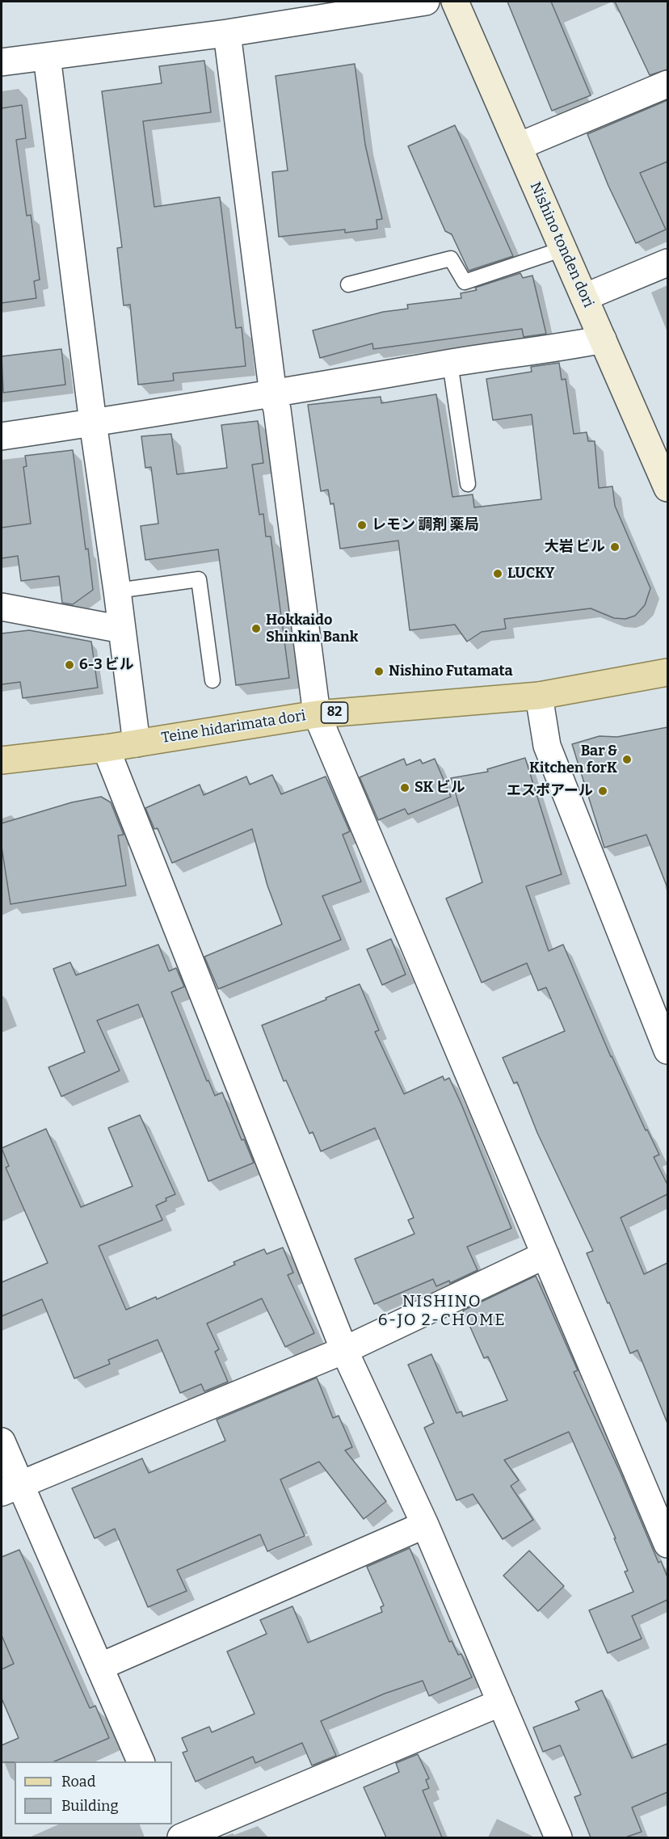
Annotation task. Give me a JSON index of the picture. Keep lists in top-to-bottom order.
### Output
{
  "streets": {
    "main road": ["82", "Teine hidarimata dori"],
    "street": ["Nishino tonden dori"]
  },
  "districts": ["NISHINO 6-JO 2-CHOME"],
  "places": [
    "レモン 調剤 薬局",
    "大岩 ビル",
    "LUCKY",
    "Hokkaido Shinkin Bank",
    "6-3 ビル",
    "Nishino Futamata",
    "Bar & Kitchen forK",
    "SK ビル",
    "エスポアール"
  ],
  "legend": ["Road", "Building"]
}
